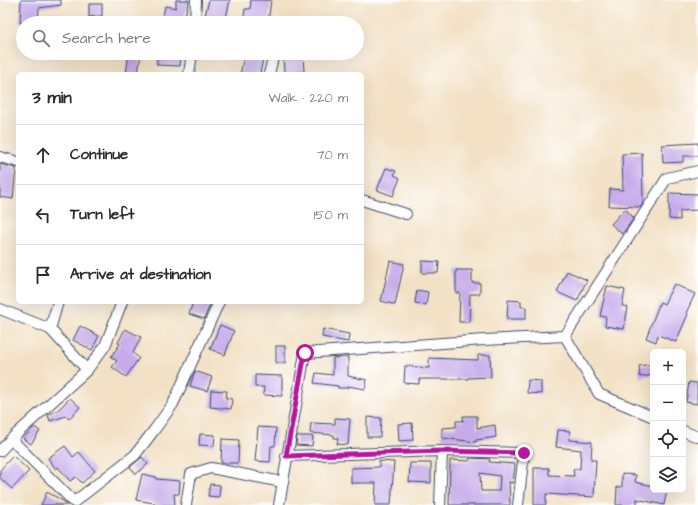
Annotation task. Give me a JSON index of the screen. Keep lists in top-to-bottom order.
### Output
{
  "page": {
    "search": "Search here",
    "heading": ["3 min", "Walk · 220 m"],
    "list": [
      ["Continue", "70 m"],
      ["Turn left", "150 m"],
      "Arrive at destination"
    ],
    "map_buttons": ["+", "−"]
  }
}
